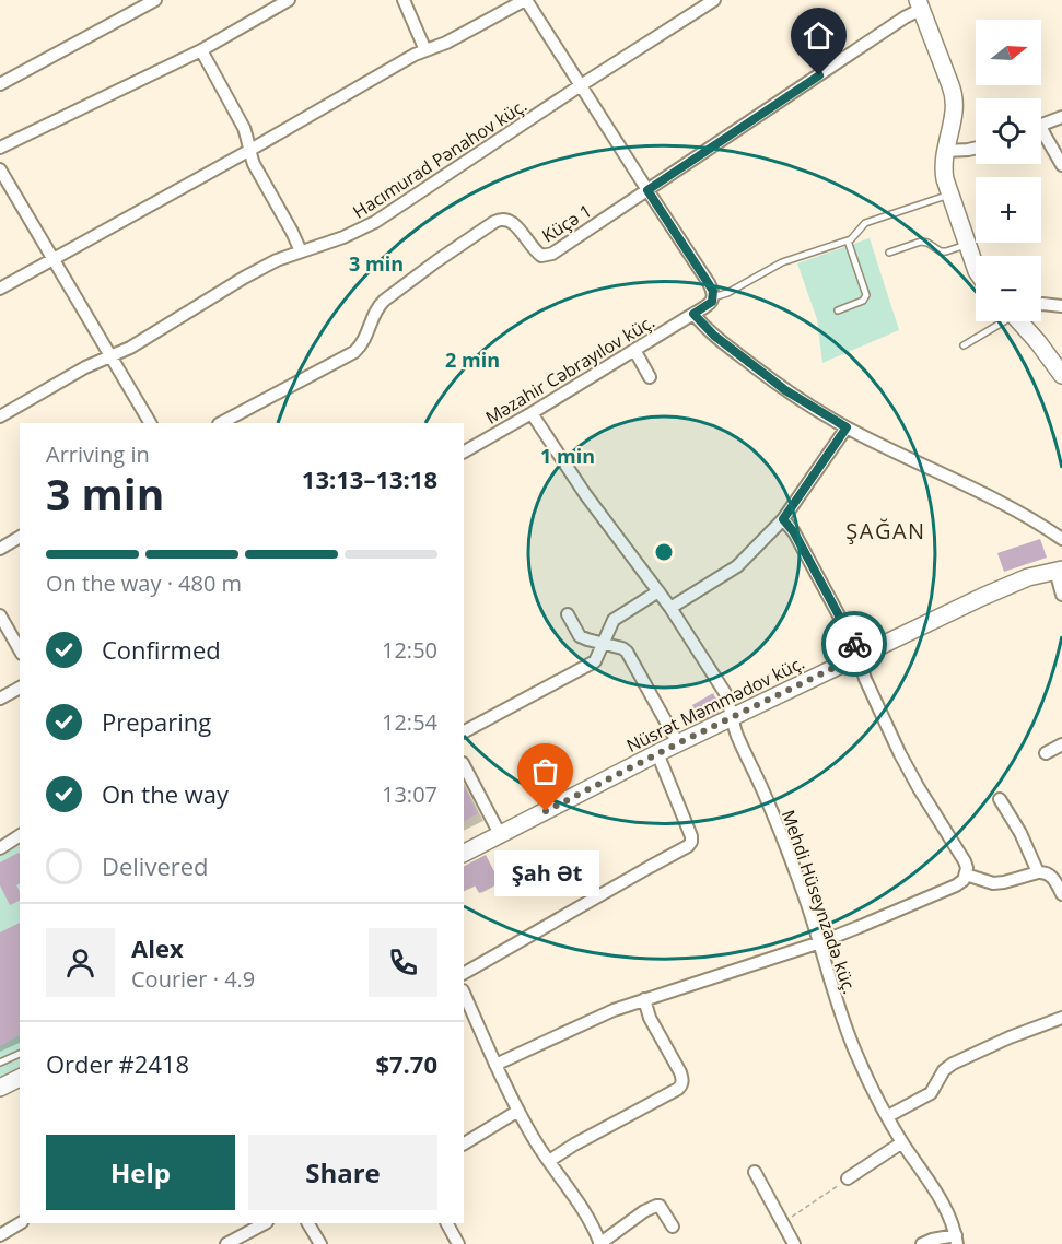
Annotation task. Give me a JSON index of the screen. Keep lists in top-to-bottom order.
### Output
{
  "streets": {
    "street": [
      "Hacımurad Pənahov küç.",
      "Küçə 1",
      "Məzahir Cəbrayılov küç.",
      "Nüsrət Məmmədov küç.",
      "Mehdi Hüseynzadə küç."
    ]
  },
  "crossings": [
    ["Məzahir Cəbrayılov küç.", "Mehdi Hüseynzadə küç."],
    ["Nüsrət Məmmədov küç.", "Mehdi Hüseynzadə küç."]
  ],
  "districts": ["ŞAĞAN"],
  "places": ["Şah Ət"],
  "north": "right",
  "page": {
    "map_buttons": ["+", "−"],
    "heading": ["3 min", "Arriving in", "13:13–13:18"],
    "panel": [
      "Alex",
      "Courier · 4.9",
      "Order #2418",
      "$7.70"
    ],
    "bar": "On the way · 480 m",
    "list": [
      ["Confirmed", "12:50"],
      ["Preparing", "12:54"],
      ["On the way", "13:07"],
      "Delivered"
    ],
    "bubble": "Şah Ət",
    "buttons": ["Help", "Share"]
  },
  "rings": ["3 min", "2 min", "1 min"]
}
